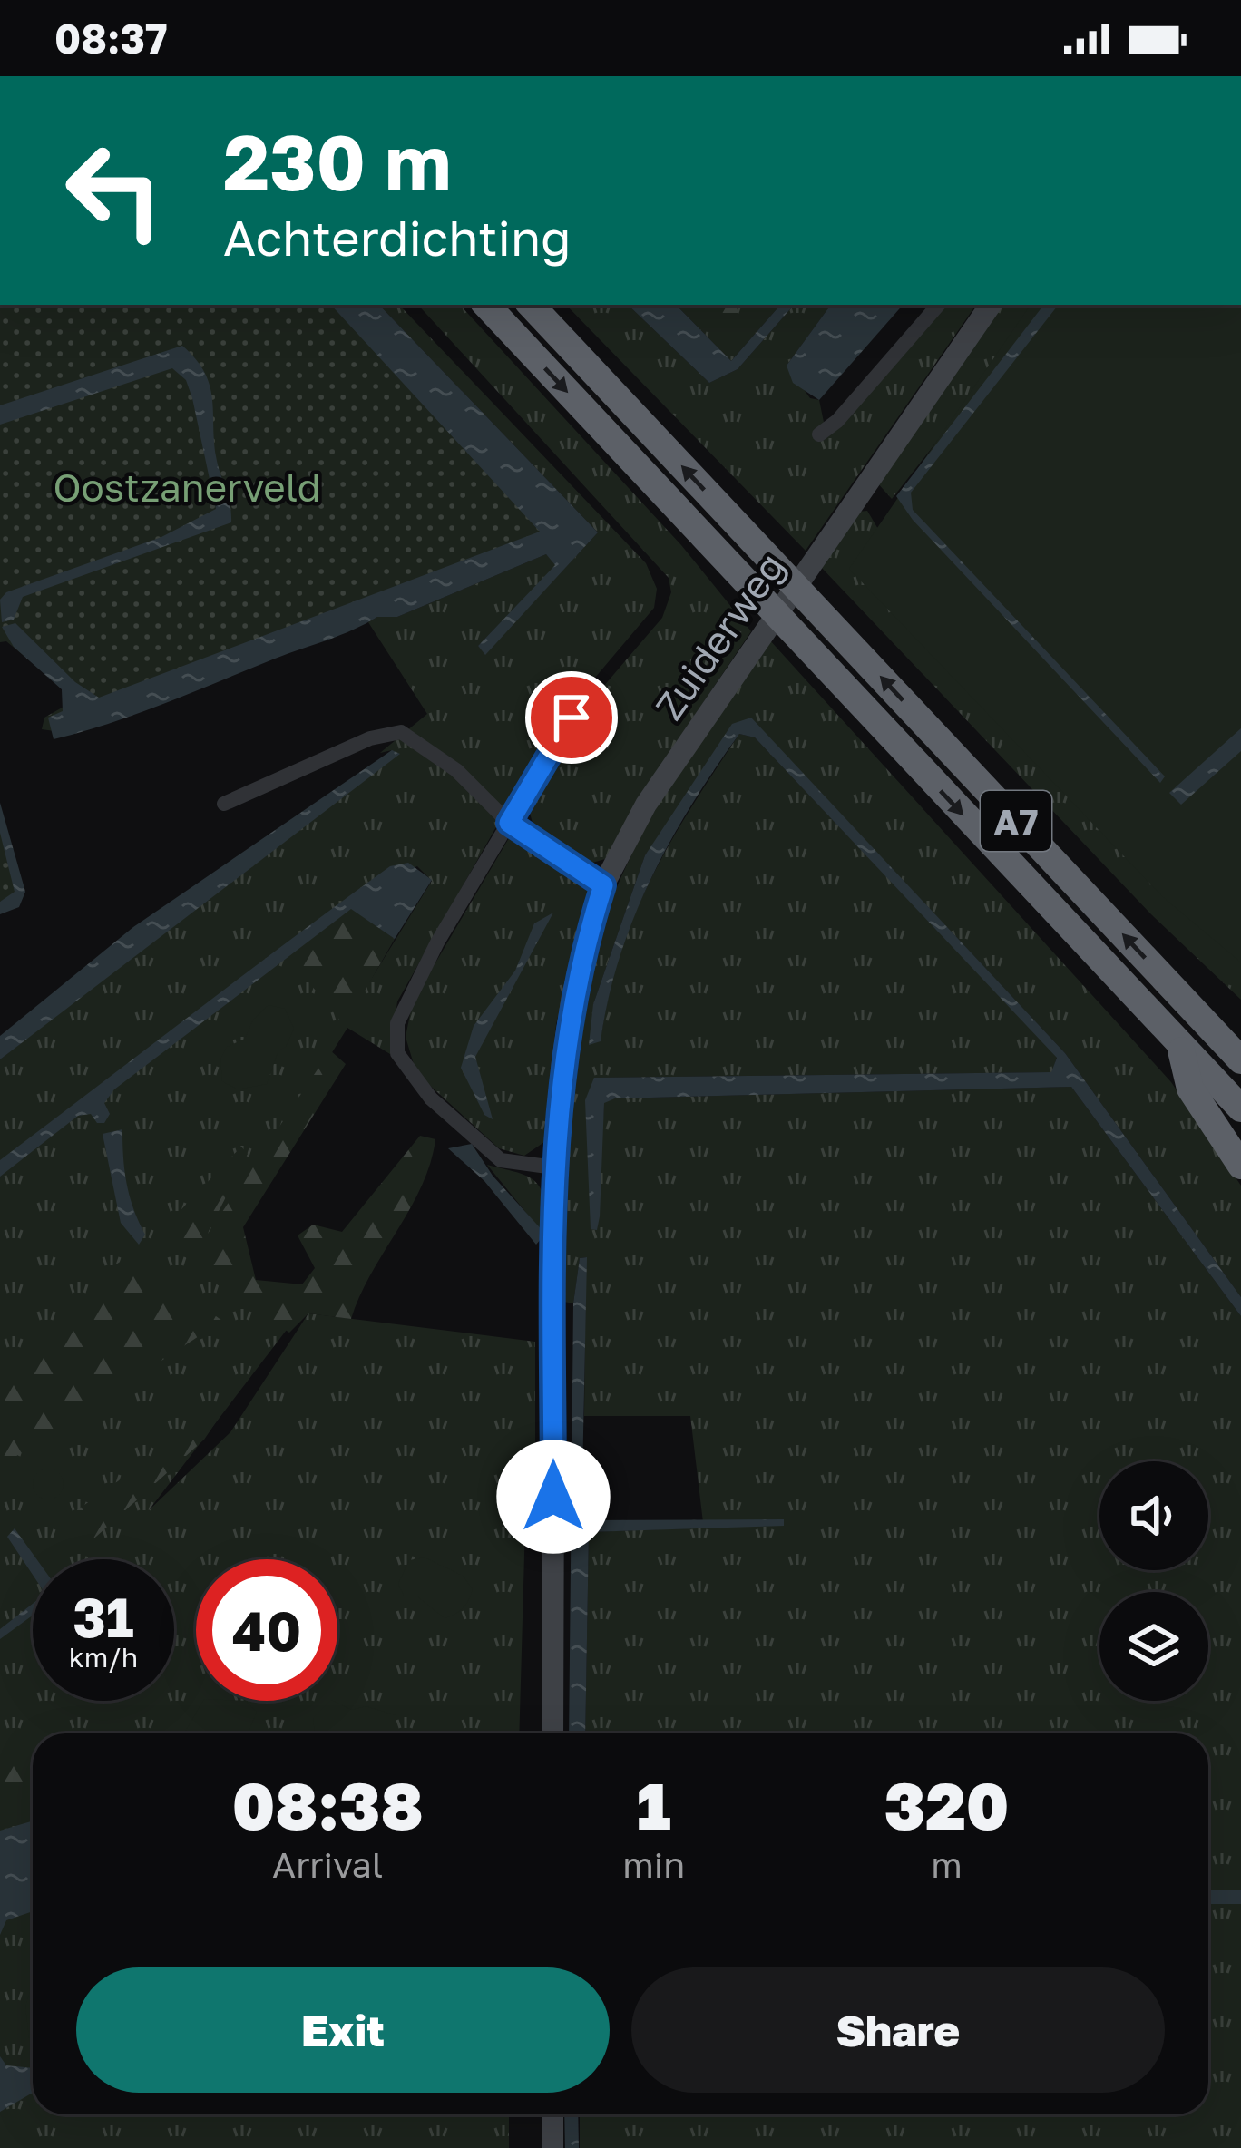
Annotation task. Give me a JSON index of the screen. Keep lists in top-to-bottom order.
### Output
{
  "streets": {
    "highway": ["A7"],
    "street": ["Zuiderweg"]
  },
  "parks": ["Oostzanerveld"],
  "page": {
    "status": "08:37",
    "turn": ["230 m", "Achterdichting"],
    "speed": "31 km/h",
    "limit": "40",
    "eta": [
      "08:38",
      "Arrival",
      "1",
      "min",
      "320",
      "m"
    ],
    "buttons": ["Exit", "Share"]
  }
}
